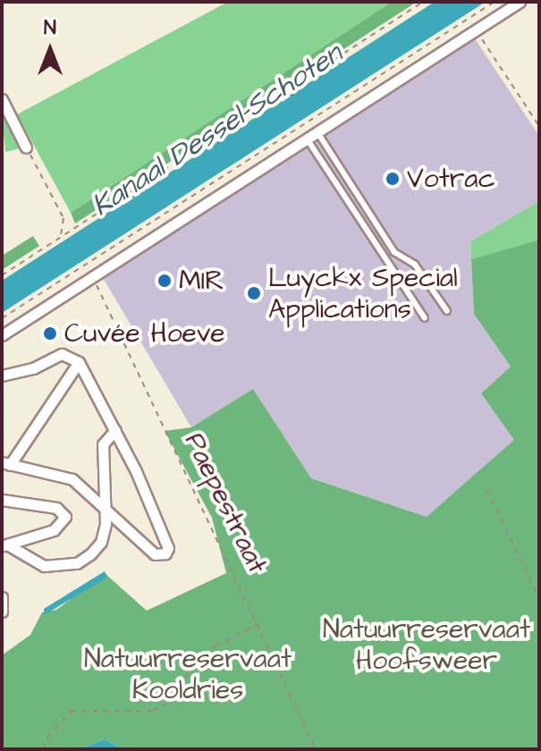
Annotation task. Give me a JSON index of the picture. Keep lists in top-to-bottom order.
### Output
{
  "streets": {
    "path": ["Paepestraat"]
  },
  "water": ["Kanaal Dessel-Schoten"],
  "parks": ["Natuurreservaat Hoofsweer", "Natuurreservaat Kooldries"],
  "places": [
    "Votrac",
    "MIR",
    "Luyckx Special Applications",
    "Cuvée Hoeve"
  ],
  "north": "top"
}
